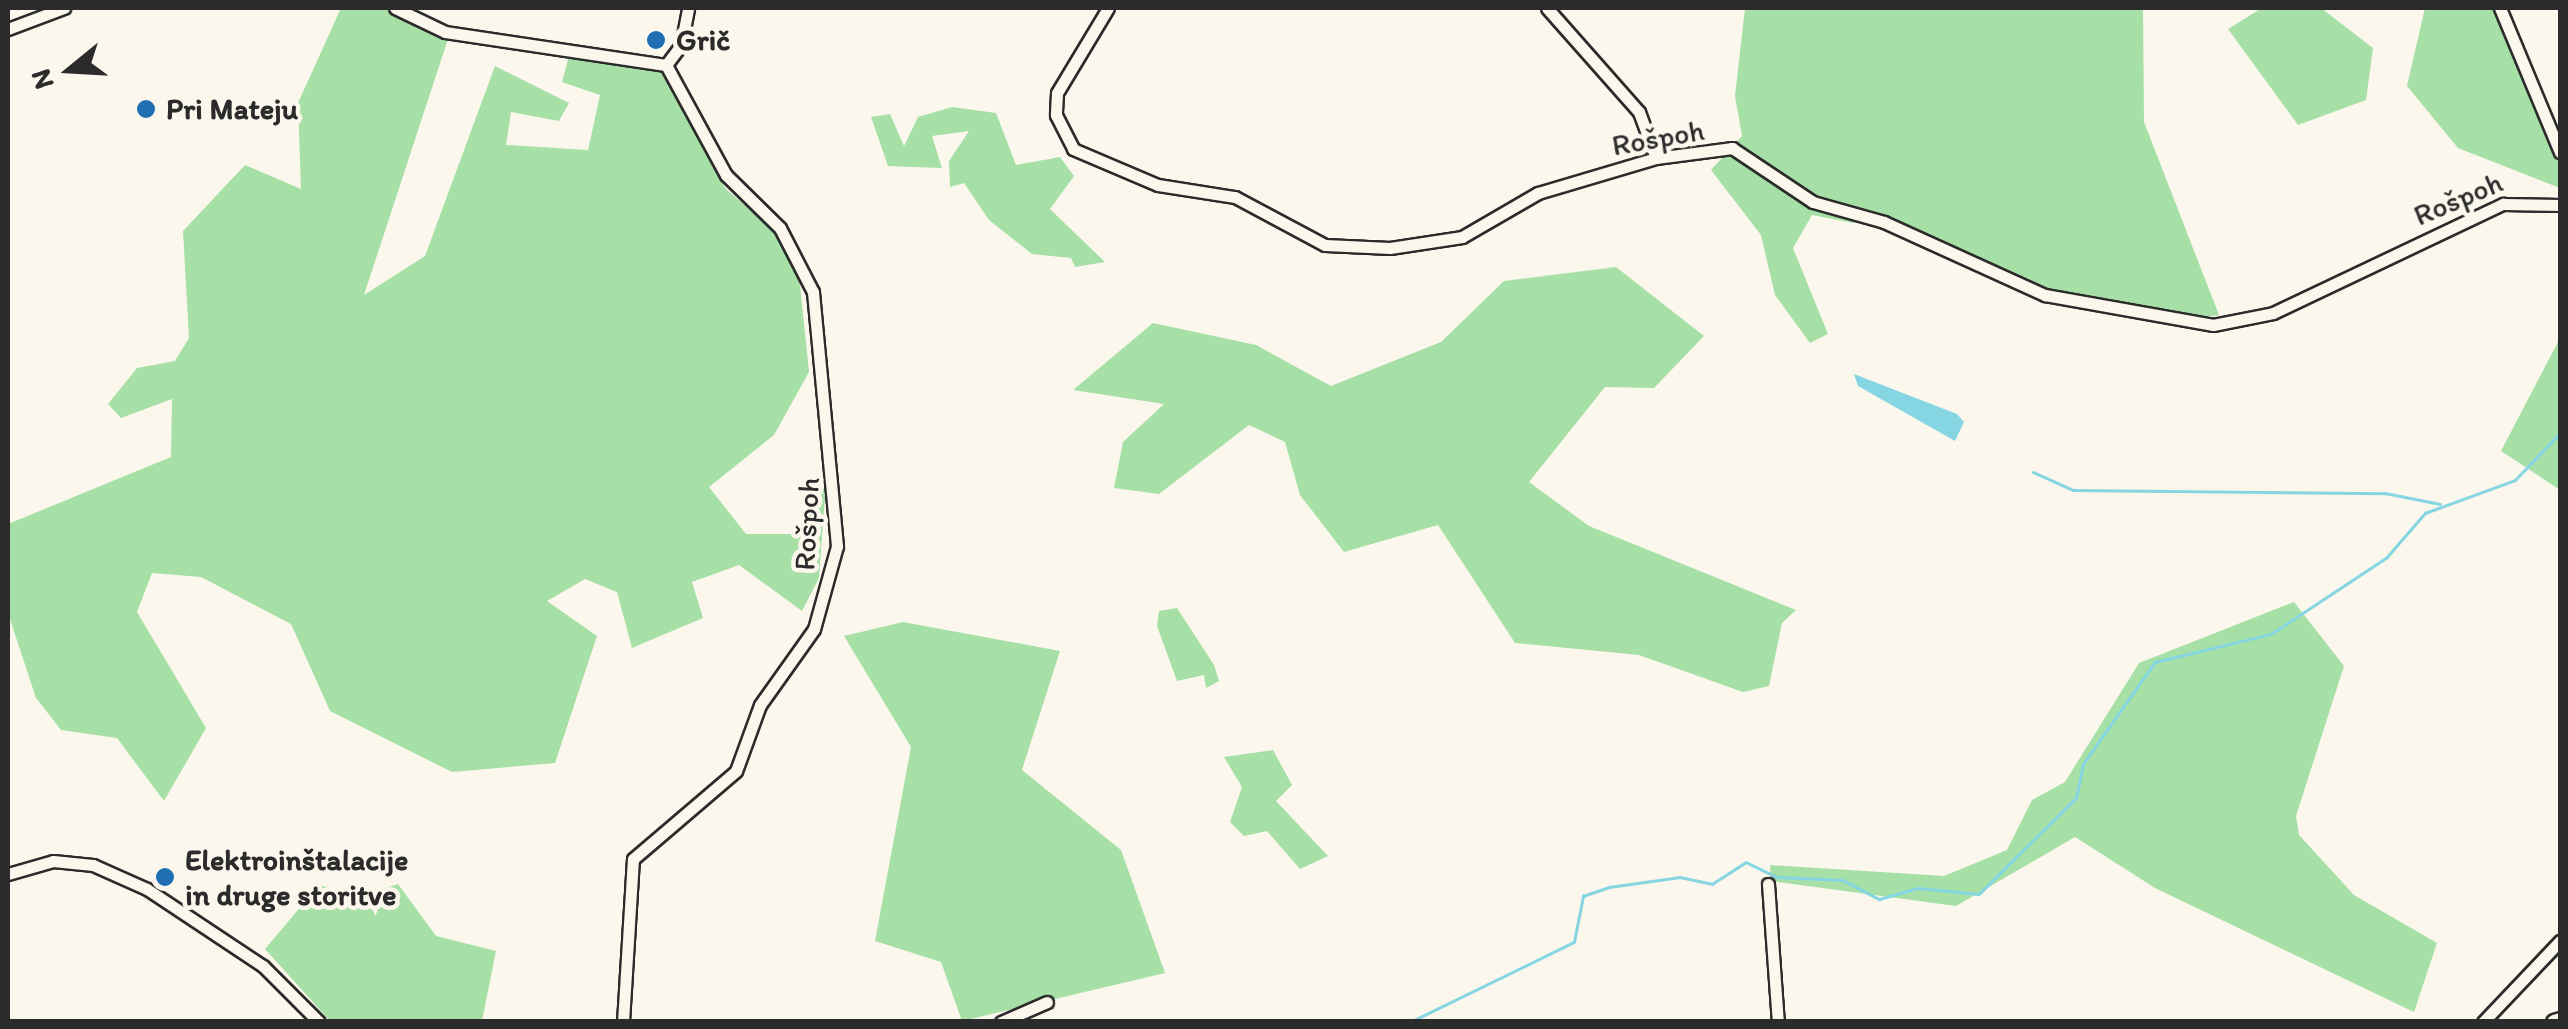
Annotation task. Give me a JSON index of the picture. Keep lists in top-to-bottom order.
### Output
{
  "streets": {
    "street": ["Rošpoh"]
  },
  "places": ["Grič", "Pri Mateju", "Elektroinštalacije in druge storitve"],
  "north": "left"
}
